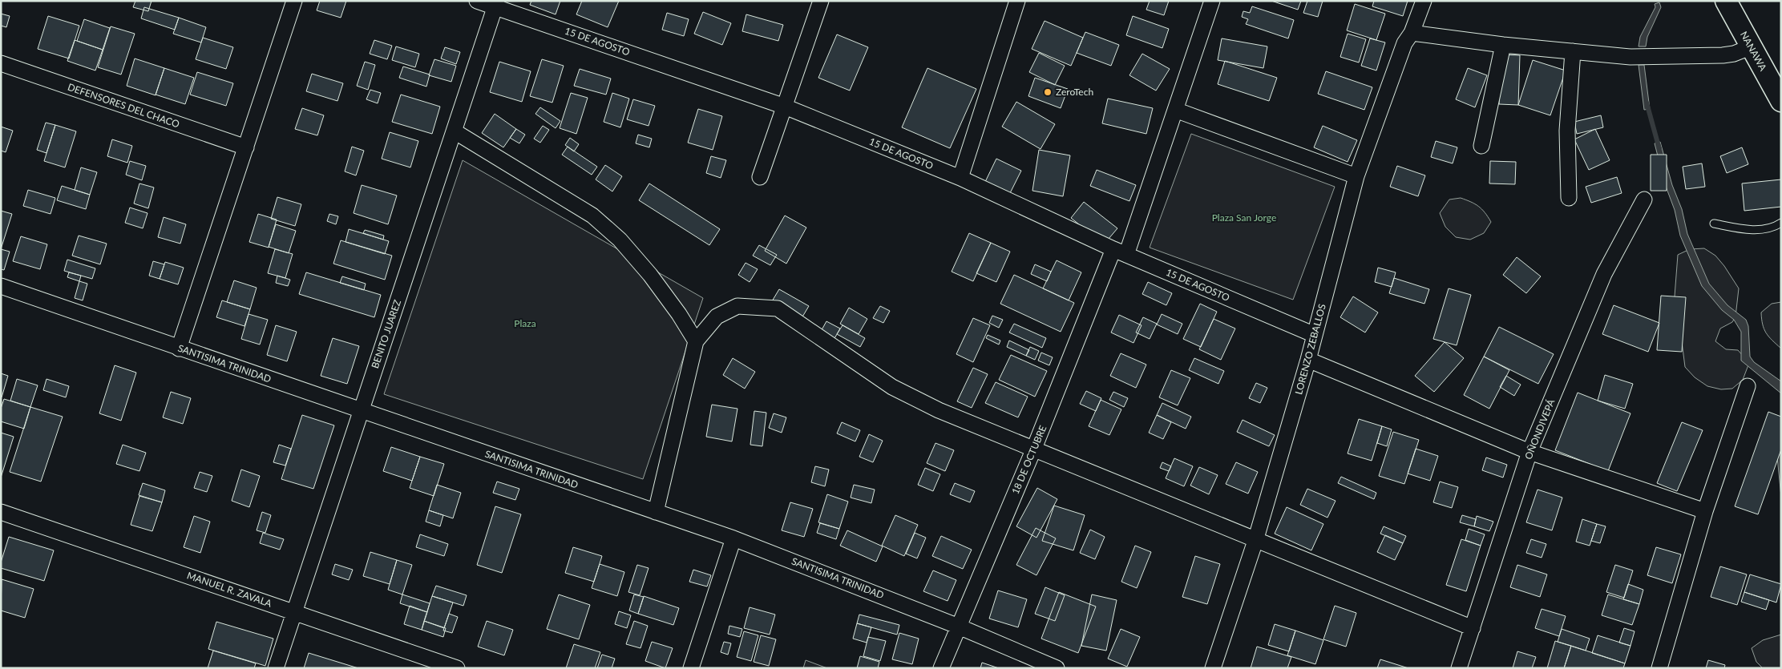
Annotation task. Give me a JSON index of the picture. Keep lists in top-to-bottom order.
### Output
{
  "streets": {
    "main road": ["NANAWA"],
    "street": [
      "15 DE AGOSTO",
      "DEFENSORES DEL CHACO",
      "BENITO JUAREZ",
      "LORENZO ZEBALLOS",
      "SANTISIMA TRINIDAD",
      "OÑONDIVEPÁ",
      "18 DE OCTUBRE",
      "MANUEL R. ZAVALA"
    ]
  },
  "crossings": [
    ["15 DE AGOSTO", "BENITO JUAREZ"],
    ["15 DE AGOSTO", "LORENZO ZEBALLOS"],
    ["15 DE AGOSTO", "18 DE OCTUBRE"],
    ["BENITO JUAREZ", "SANTISIMA TRINIDAD"],
    ["BENITO JUAREZ", "MANUEL R. ZAVALA"],
    ["SANTISIMA TRINIDAD", "18 DE OCTUBRE"]
  ],
  "parks": ["Plaza San Jorge", "Plaza"],
  "places": ["ZeroTech"]
}
